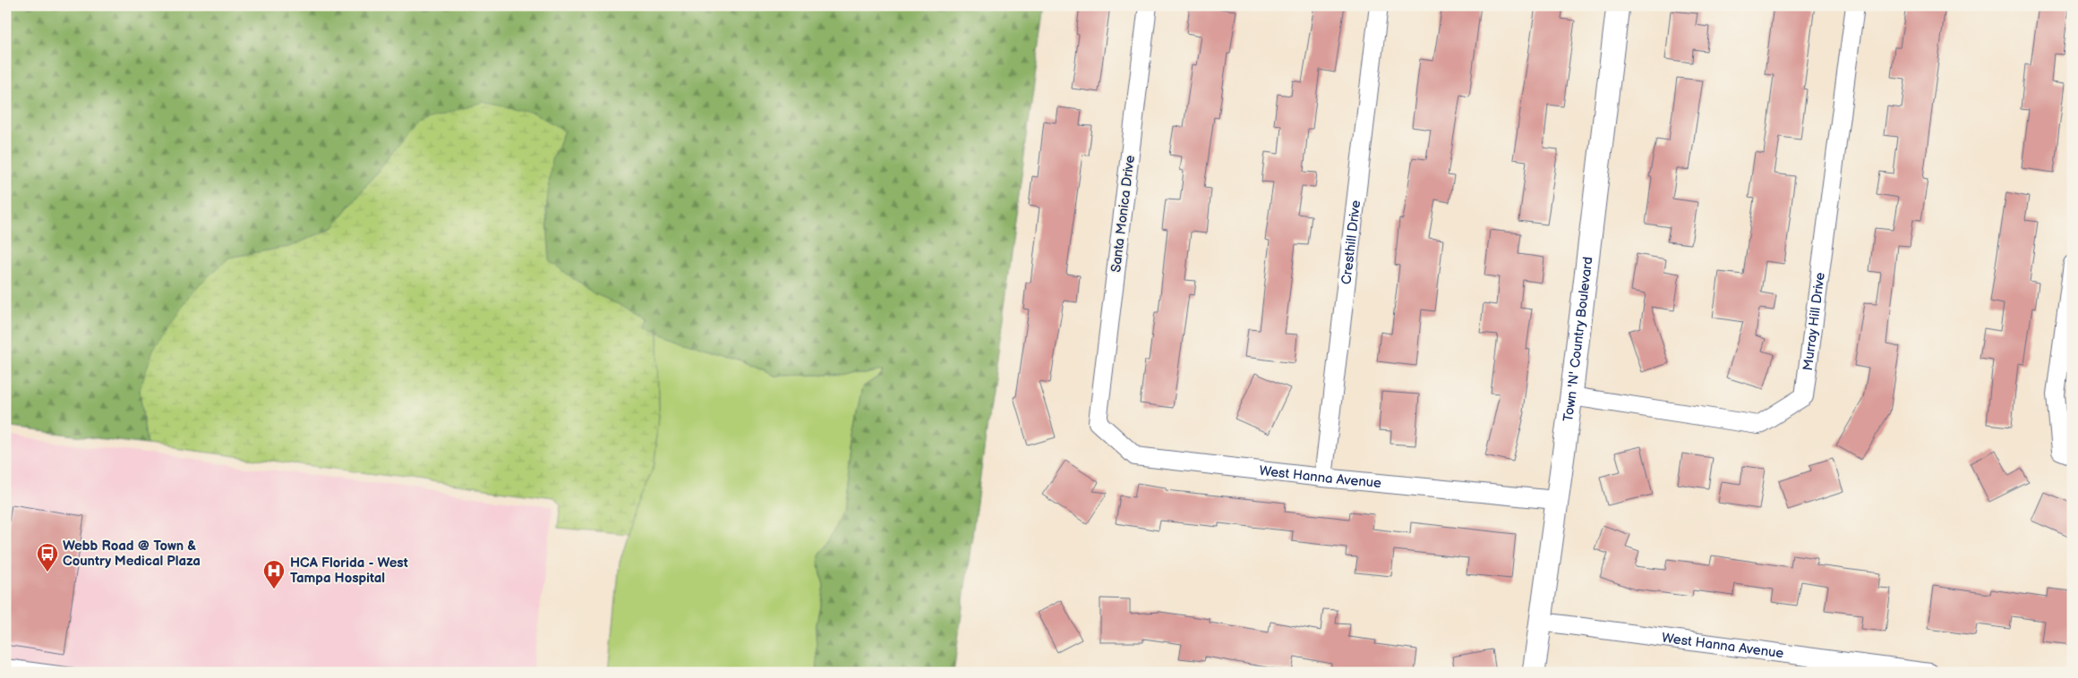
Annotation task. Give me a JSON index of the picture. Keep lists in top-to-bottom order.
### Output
{
  "streets": {
    "street": [
      "Santa Monica Drive",
      "Cresthill Drive",
      "Murray Hill Drive",
      "Town 'N' Country Boulevard",
      "West Hanna Avenue"
    ]
  },
  "crossings": [
    ["Santa Monica Drive", "West Hanna Avenue"],
    ["Cresthill Drive", "West Hanna Avenue"],
    ["Murray Hill Drive", "Town 'N' Country Boulevard"],
    ["Town 'N' Country Boulevard", "West Hanna Avenue"]
  ],
  "places": {
    "bus stop": ["Webb Road @ Town & Country Medical Plaza"],
    "hospital": ["HCA Florida - West Tampa Hospital"]
  }
}
